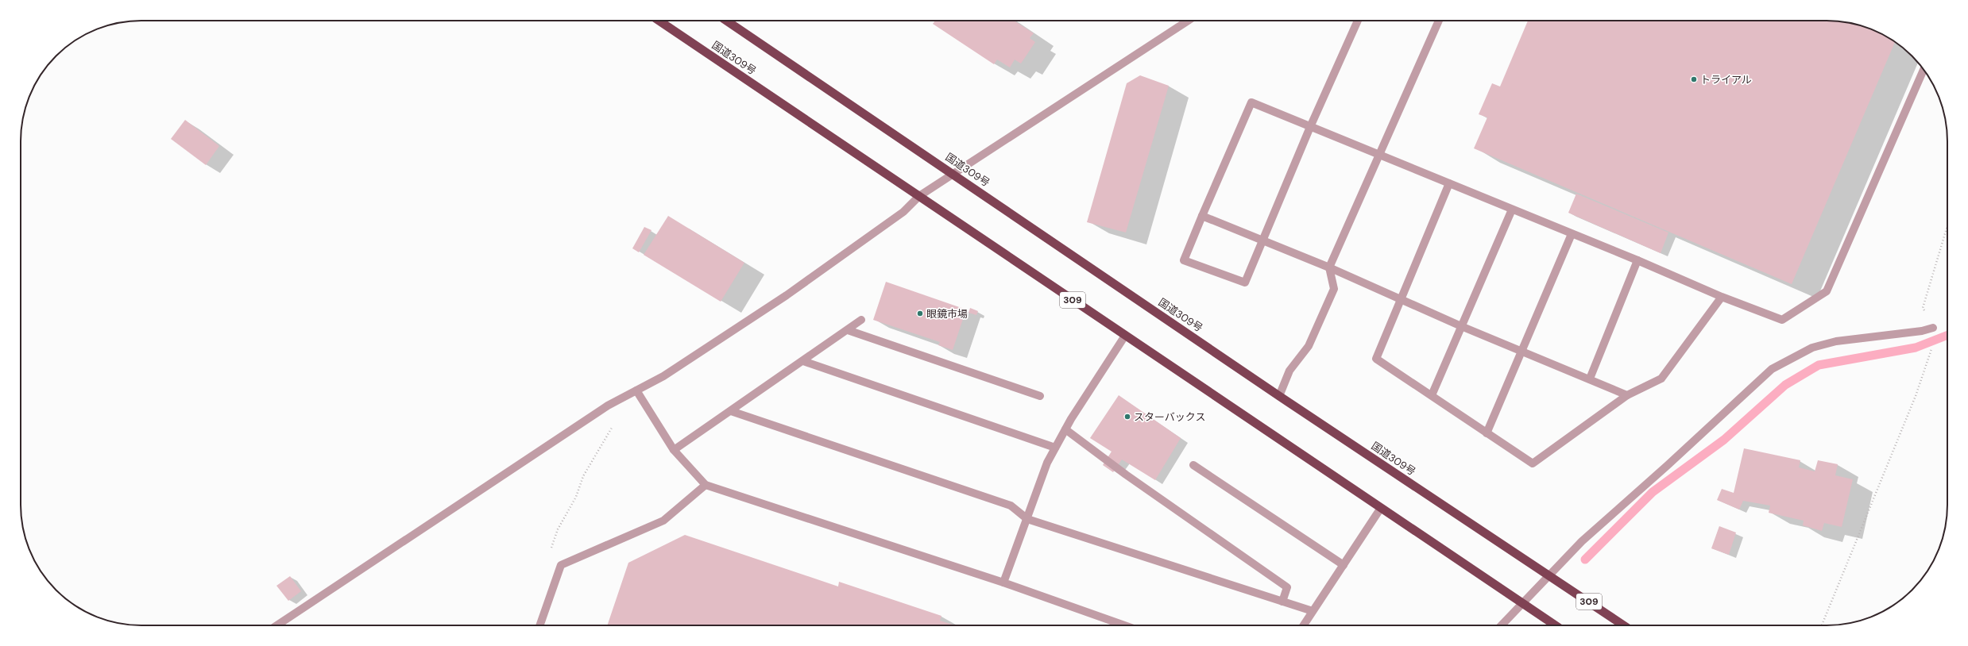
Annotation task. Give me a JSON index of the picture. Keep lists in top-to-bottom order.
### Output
{
  "streets": {
    "highway": ["国道309号", "309"]
  },
  "places": ["トライアル", "眼鏡市場", "スターバックス"]
}
